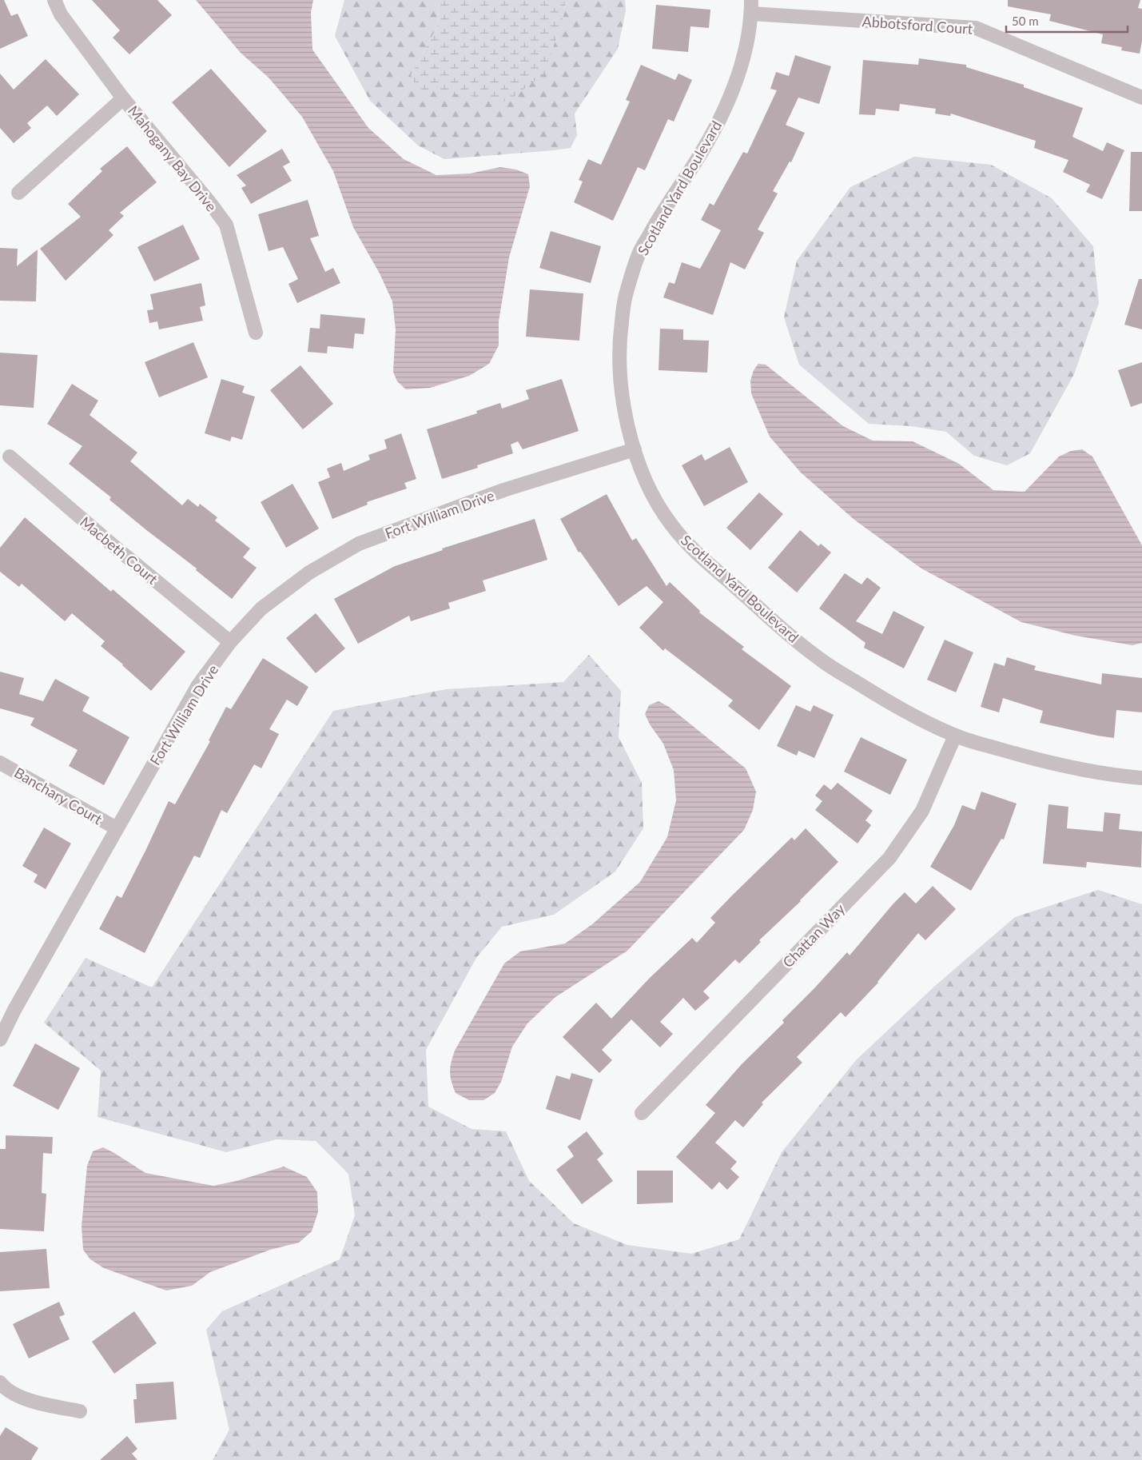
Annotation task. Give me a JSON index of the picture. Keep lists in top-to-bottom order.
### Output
{
  "streets": {
    "street": [
      "Abbotsford Court",
      "Mahogany Bay Drive",
      "Scotland Yard Boulevard",
      "Fort William Drive",
      "Macbeth Court",
      "Banchary Court",
      "Chattan Way"
    ]
  },
  "crossings": [
    ["Abbotsford Court", "Scotland Yard Boulevard"],
    ["Scotland Yard Boulevard", "Fort William Drive"],
    ["Scotland Yard Boulevard", "Chattan Way"],
    ["Fort William Drive", "Macbeth Court"],
    ["Fort William Drive", "Banchary Court"]
  ],
  "scale_bar": "50 m"
}
